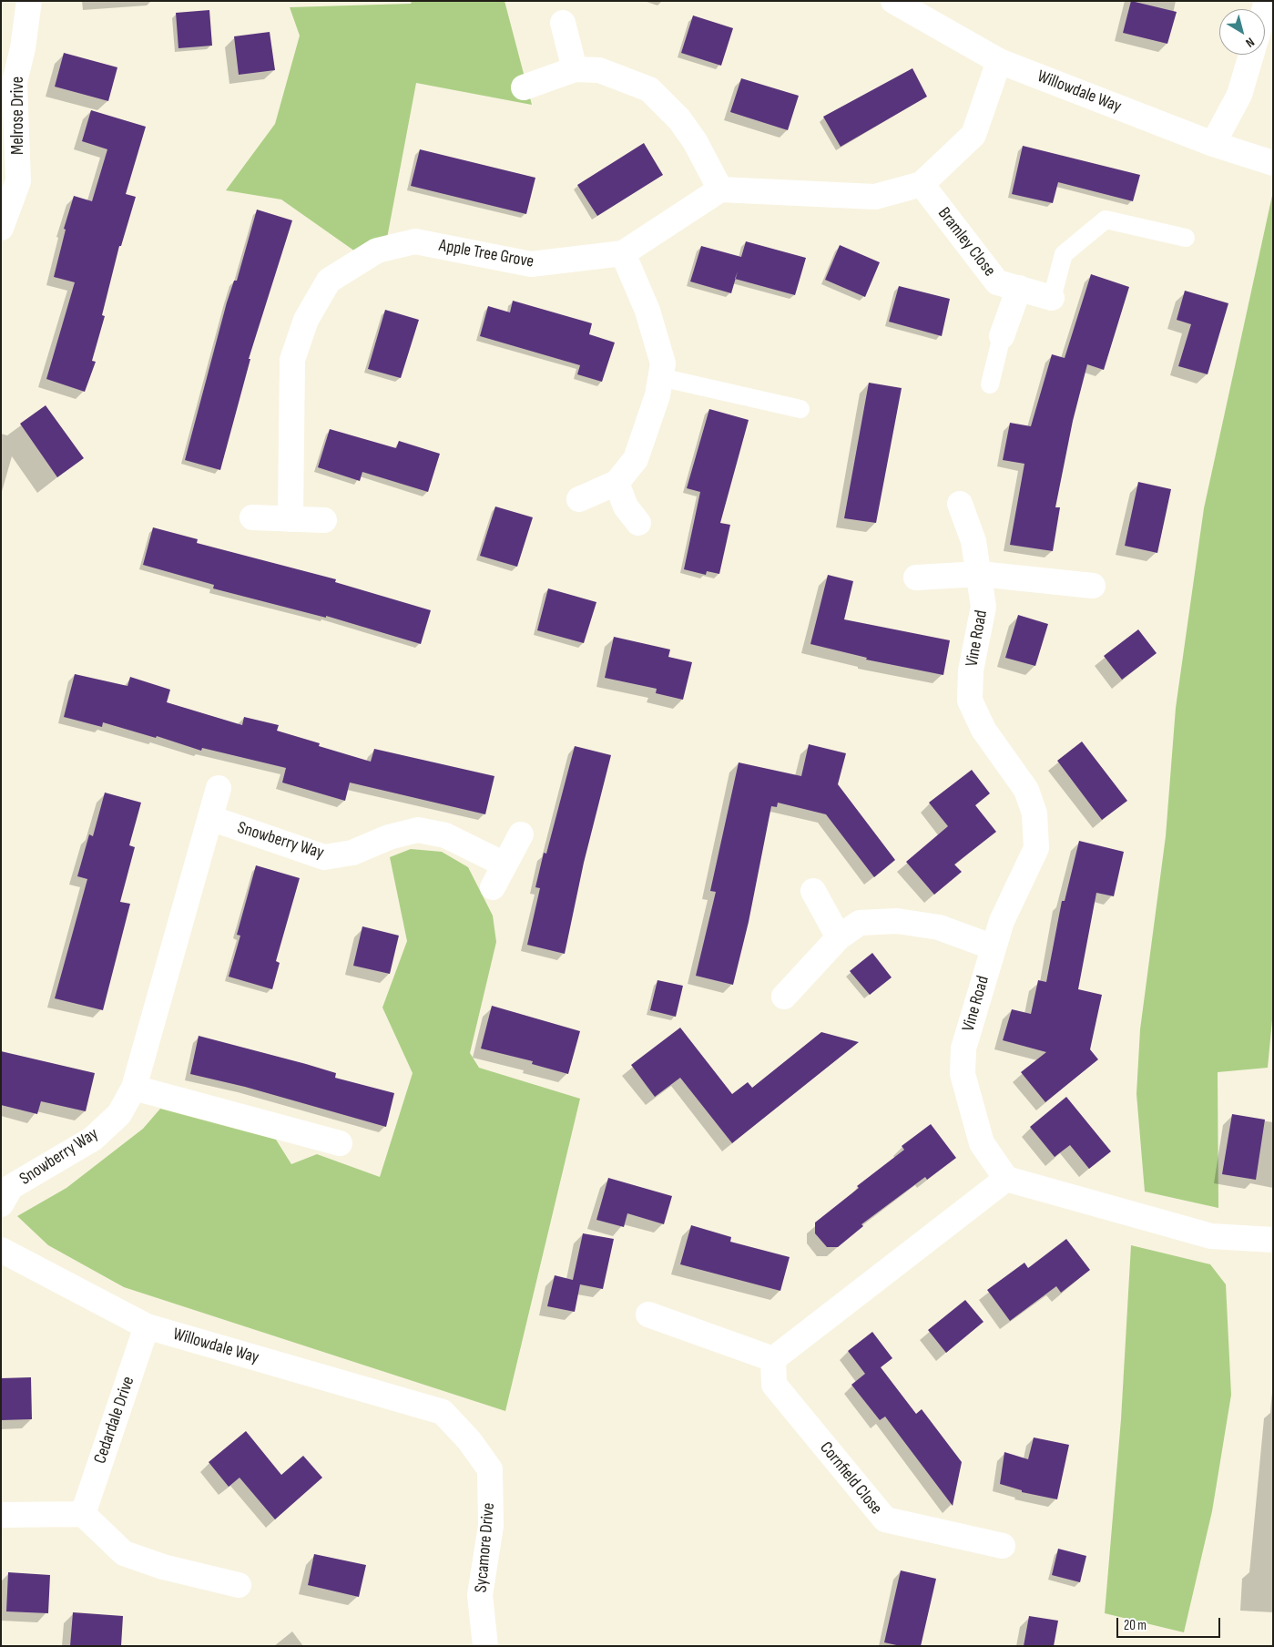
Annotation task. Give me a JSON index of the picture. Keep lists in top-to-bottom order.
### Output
{
  "streets": {
    "street": [
      "Willowdale Way",
      "Melrose Drive",
      "Bramley Close",
      "Apple Tree Grove",
      "Vine Road",
      "Snowberry Way",
      "Cedardale Drive",
      "Cornfield Close",
      "Sycamore Drive"
    ]
  },
  "crossings": [
    ["Willowdale Way", "Cedardale Drive"],
    ["Willowdale Way", "Sycamore Drive"]
  ],
  "scale_bar": "20 m",
  "north": "bottom right"
}
